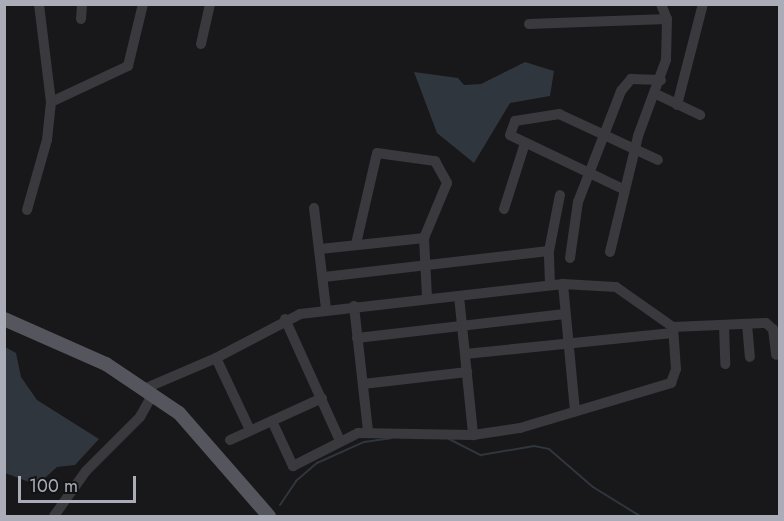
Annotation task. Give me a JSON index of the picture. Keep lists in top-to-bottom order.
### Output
{
  "scale_bar": "100 m"
}
